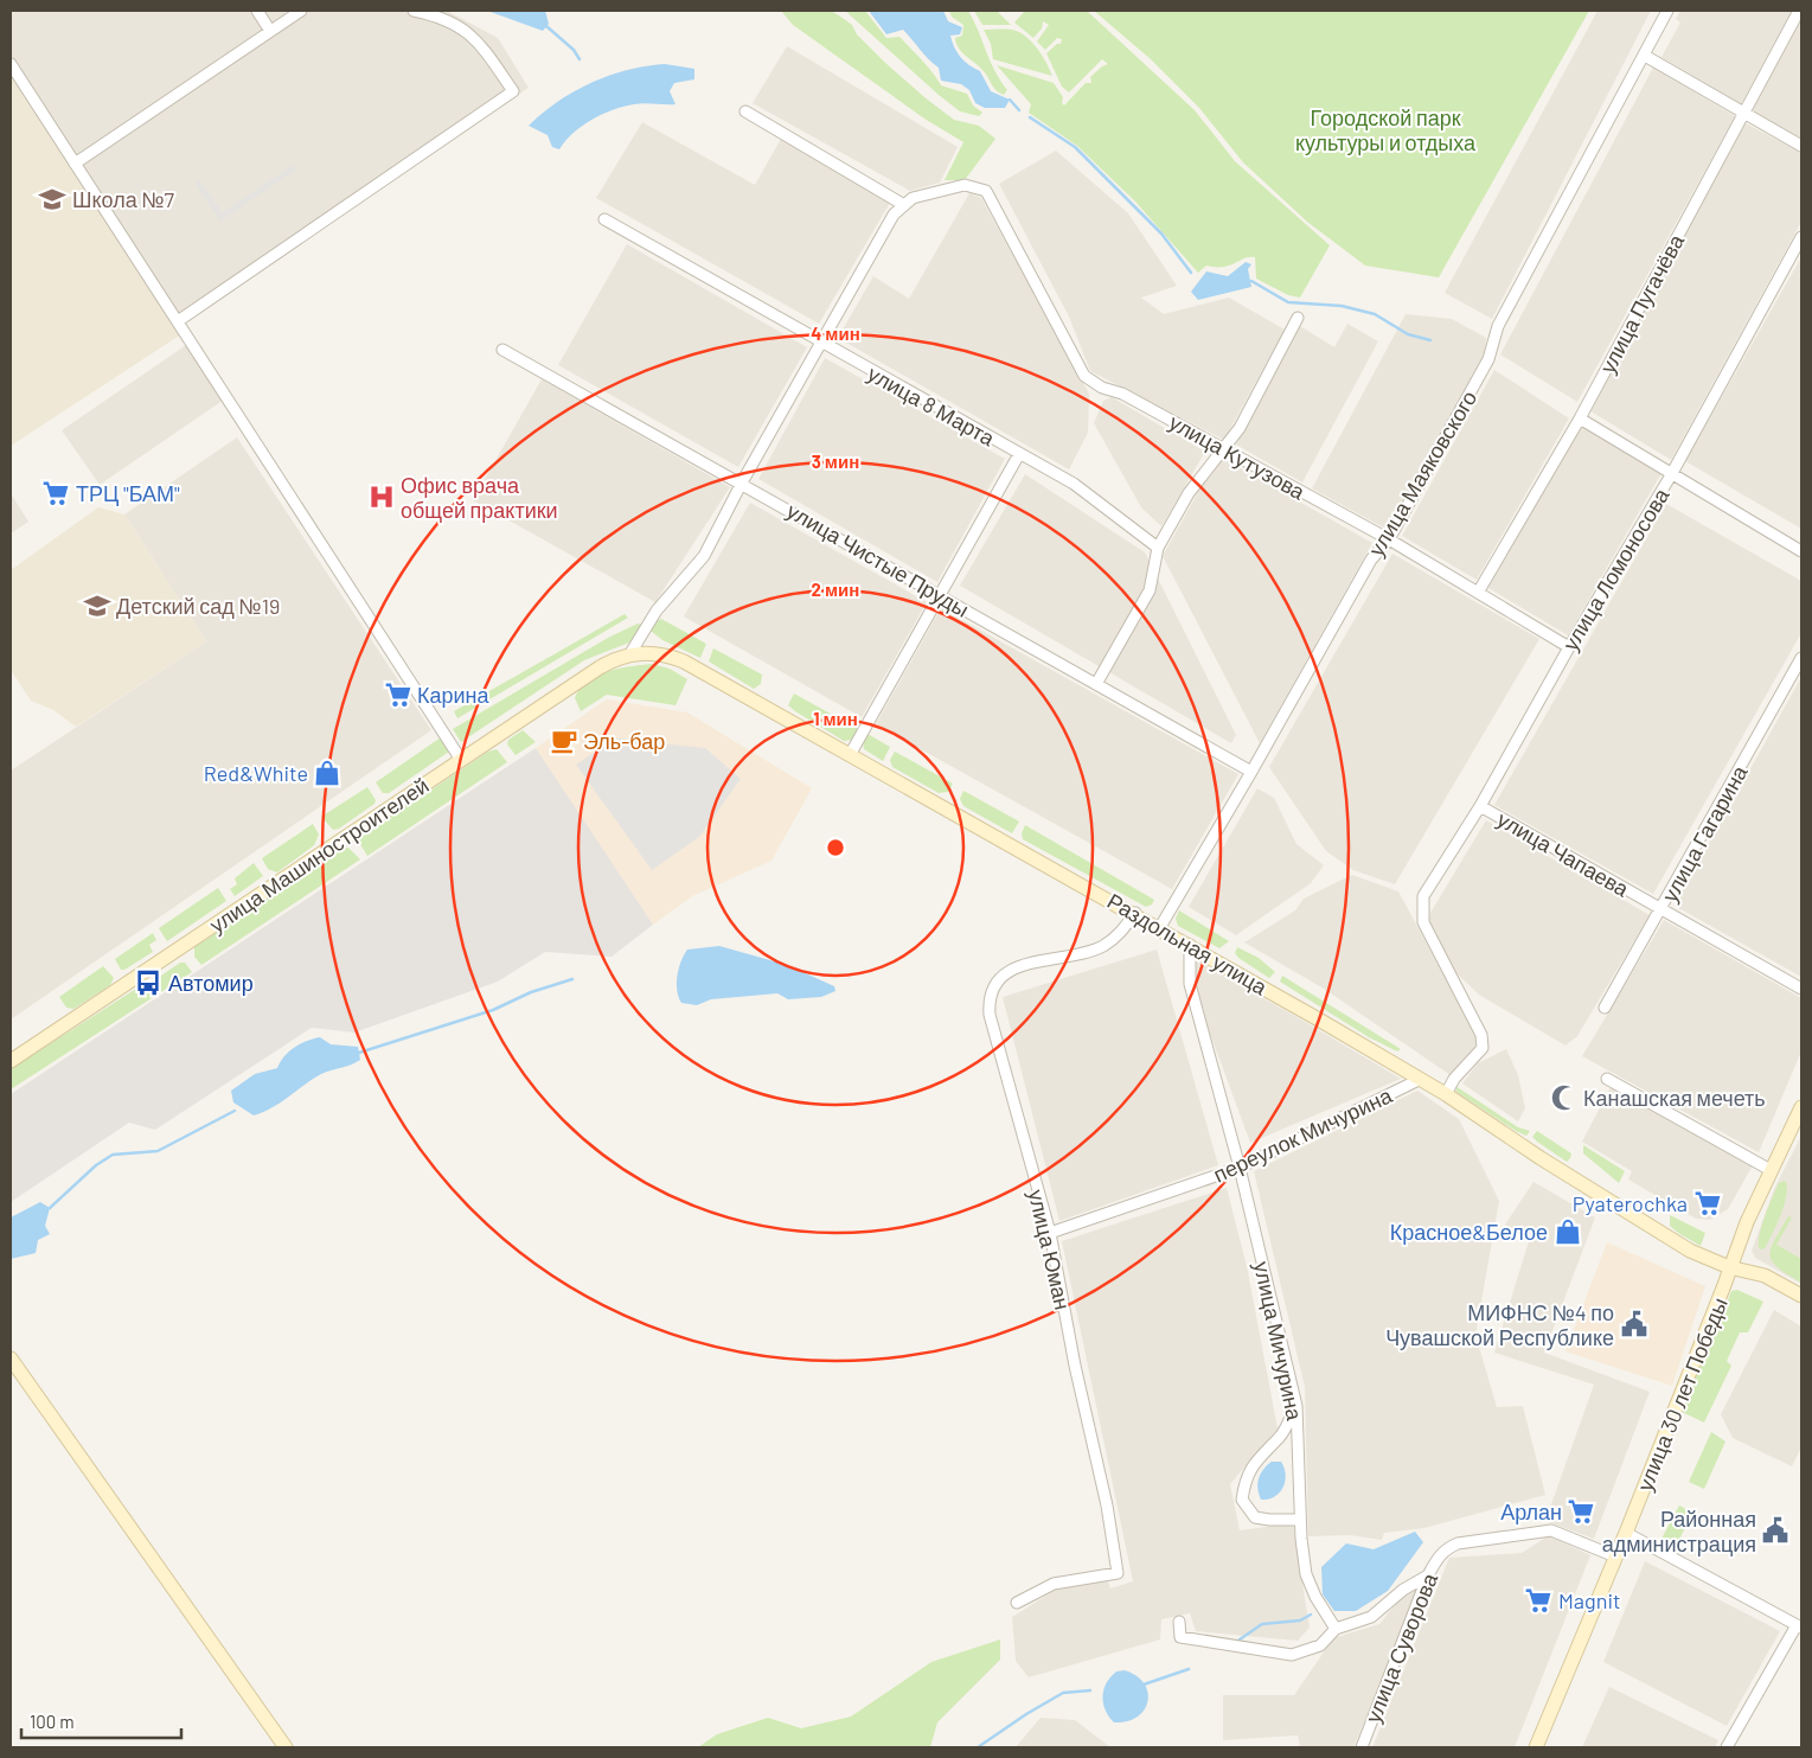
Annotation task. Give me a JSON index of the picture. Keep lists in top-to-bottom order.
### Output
{
  "streets": {
    "street": [
      "улица Пугачёва",
      "улица 8 Марта",
      "улица Кутузова",
      "улица Маяковского",
      "улица Чистые Пруды",
      "улица Ломоносова",
      "улица Гагарина",
      "улица Чапаева",
      "улица Машиностроителей",
      "Раздольная улица",
      "переулок Мичурина",
      "улица Юман",
      "улица Мичурина",
      "улица 30 лет Победы",
      "улица Суворова"
    ]
  },
  "crossings": [
    ["улица Пугачёва", "улица Кутузова"],
    ["улица Кутузова", "улица Маяковского"],
    ["улица Кутузова", "улица Ломоносова"],
    ["улица Маяковского", "улица Чистые Пруды"],
    ["улица Маяковского", "Раздольная улица"],
    ["улица Ломоносова", "улица Чапаева"],
    ["улица Ломоносова", "Раздольная улица"],
    ["улица Гагарина", "улица Чапаева"],
    ["улица Машиностроителей", "Раздольная улица"],
    ["Раздольная улица", "переулок Мичурина"],
    ["Раздольная улица", "улица Юман"],
    ["Раздольная улица", "улица Мичурина"],
    ["Раздольная улица", "улица 30 лет Победы"],
    ["переулок Мичурина", "улица Юман"],
    ["переулок Мичурина", "улица Мичурина"],
    ["улица 30 лет Победы", "улица Суворова"]
  ],
  "parks": ["Городской парк культуры и отдыха"],
  "places": {
    "school or university": ["Школа №7", "Детский сад №19"],
    "supermarket": [
      "ТРЦ \"БАМ\"",
      "Карина",
      "Pyaterochka",
      "Арлан",
      "Magnit"
    ],
    "hospital": ["Офис врача общей практики"],
    "cafe": ["Эль-бар"],
    "shop": ["Red&White", "Красное&Белое"],
    "bus stop": ["Автомир"],
    "mosque": ["Канашская мечеть"],
    "public building": ["МИФНС №4 по Чувашской Республике", "Районная администрация"]
  },
  "scale_bar": "100 m",
  "rings": [
    "4 мин",
    "3 мин",
    "2 мин",
    "1 мин"
  ]
}
